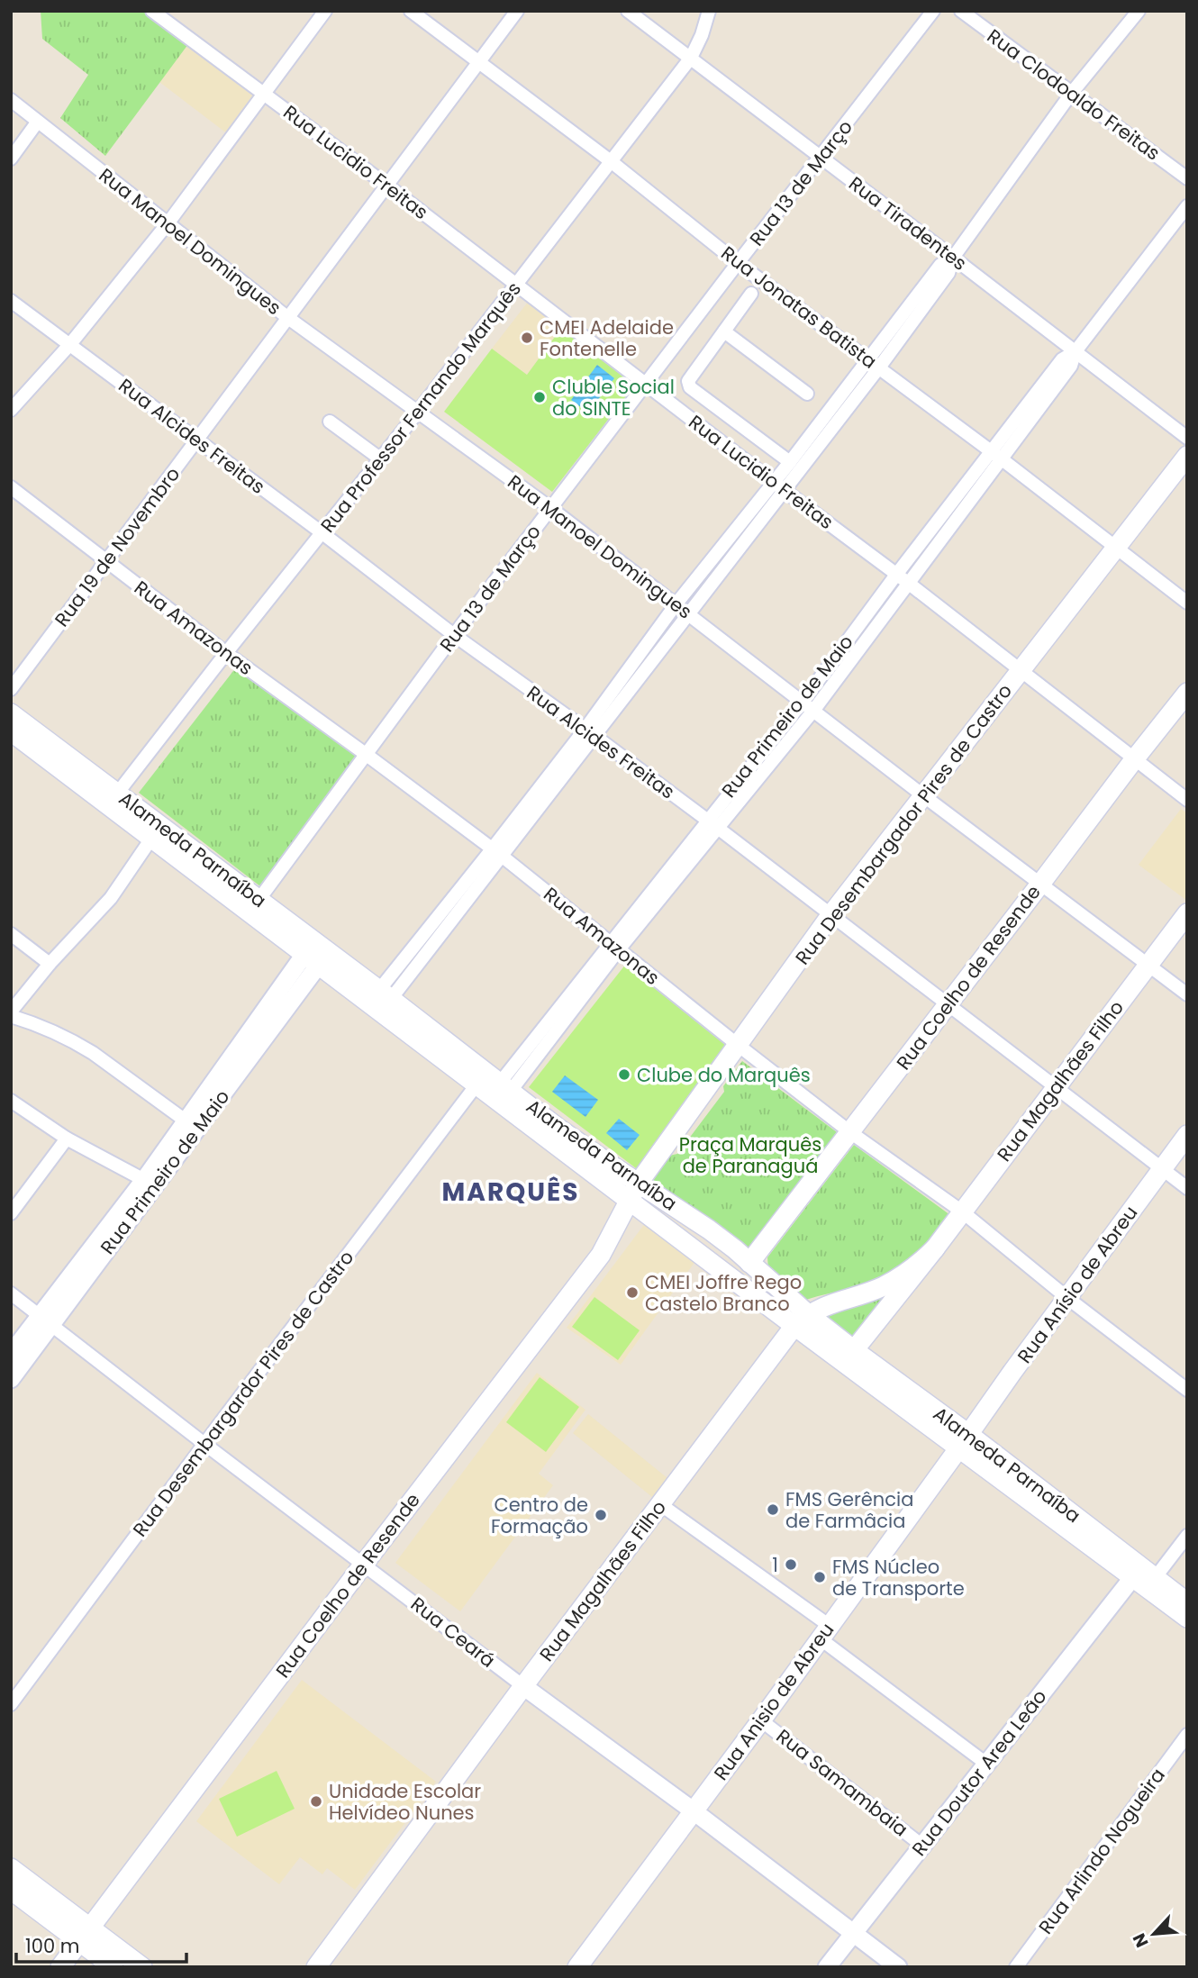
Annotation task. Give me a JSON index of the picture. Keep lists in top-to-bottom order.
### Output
{
  "streets": {
    "main road": [
      "Rua Desembargador Pires de Castro",
      "Alameda Parnaíba",
      "Rua Coelho de Resende",
      "Rua Magalhães Filho",
      "Rua Anísio de Abreu",
      "Rua Anisio de Abreu"
    ],
    "street": [
      "Rua Clodoaldo Freitas",
      "Rua Lucidio Freitas",
      "Rua 13 de Março",
      "Rua Tiradentes",
      "Rua Manoel Domingues",
      "Rua Jonatas Batista",
      "Rua Professor Fernando Marquês",
      "Rua Alcides Freitas",
      "Rua 19 de Novembro",
      "Rua Amazonas",
      "Rua Primeiro de Maio",
      "Rua Desembargardor Pires de Castro",
      "Rua Ceará",
      "Rua Doutor Area Leão",
      "Rua Samambaia",
      "Rua Arlindo Nogueira"
    ]
  },
  "crossings": [
    ["Rua Lucidio Freitas", "Rua 13 de Março"],
    ["Rua Lucidio Freitas", "Rua Professor Fernando Marquês"],
    ["Rua Lucidio Freitas", "Rua 19 de Novembro"],
    ["Rua Lucidio Freitas", "Rua Primeiro de Maio"],
    ["Rua Lucidio Freitas", "Rua Desembargador Pires de Castro"],
    ["Rua Lucidio Freitas", "Rua Coelho de Resende"],
    ["Rua 13 de Março", "Rua Tiradentes"],
    ["Rua 13 de Março", "Rua Manoel Domingues"],
    ["Rua 13 de Março", "Rua Jonatas Batista"],
    ["Rua 13 de Março", "Rua Alcides Freitas"],
    ["Rua 13 de Março", "Rua Amazonas"],
    ["Rua 13 de Março", "Alameda Parnaíba"],
    ["Rua Tiradentes", "Rua Professor Fernando Marquês"],
    ["Rua Tiradentes", "Rua Primeiro de Maio"],
    ["Rua Manoel Domingues", "Rua Professor Fernando Marquês"],
    ["Rua Manoel Domingues", "Rua 19 de Novembro"],
    ["Rua Manoel Domingues", "Rua Primeiro de Maio"],
    ["Rua Manoel Domingues", "Rua Desembargador Pires de Castro"],
    ["Rua Manoel Domingues", "Rua Coelho de Resende"],
    ["Rua Manoel Domingues", "Rua Magalhães Filho"],
    ["Rua Jonatas Batista", "Rua Professor Fernando Marquês"],
    ["Rua Jonatas Batista", "Rua 19 de Novembro"],
    ["Rua Jonatas Batista", "Rua Primeiro de Maio"],
    ["Rua Jonatas Batista", "Rua Desembargador Pires de Castro"],
    ["Rua Professor Fernando Marquês", "Rua Alcides Freitas"],
    ["Rua Professor Fernando Marquês", "Rua Amazonas"],
    ["Rua Professor Fernando Marquês", "Alameda Parnaíba"],
    ["Rua Alcides Freitas", "Rua 19 de Novembro"],
    ["Rua Alcides Freitas", "Rua Primeiro de Maio"],
    ["Rua Alcides Freitas", "Rua Desembargador Pires de Castro"],
    ["Rua Alcides Freitas", "Rua Coelho de Resende"],
    ["Rua Alcides Freitas", "Rua Magalhães Filho"],
    ["Rua Alcides Freitas", "Rua Anísio de Abreu"],
    ["Rua 19 de Novembro", "Rua Amazonas"],
    ["Rua Amazonas", "Rua Primeiro de Maio"],
    ["Rua Amazonas", "Rua Desembargador Pires de Castro"],
    ["Rua Amazonas", "Rua Coelho de Resende"],
    ["Rua Amazonas", "Rua Magalhães Filho"],
    ["Rua Amazonas", "Rua Anísio de Abreu"],
    ["Rua Primeiro de Maio", "Alameda Parnaíba"],
    ["Rua Primeiro de Maio", "Rua Ceará"],
    ["Rua Desembargador Pires de Castro", "Alameda Parnaíba"],
    ["Rua Desembargador Pires de Castro", "Rua Coelho de Resende"],
    ["Alameda Parnaíba", "Rua Coelho de Resende"],
    ["Alameda Parnaíba", "Rua Magalhães Filho"],
    ["Alameda Parnaíba", "Rua Anísio de Abreu"],
    ["Alameda Parnaíba", "Rua Desembargardor Pires de Castro"],
    ["Alameda Parnaíba", "Rua Anisio de Abreu"],
    ["Rua Coelho de Resende", "Rua Ceará"],
    ["Rua Magalhães Filho", "Rua Ceará"],
    ["Rua Anísio de Abreu", "Rua Anisio de Abreu"],
    ["Rua Desembargardor Pires de Castro", "Rua Ceará"],
    ["Rua Ceará", "Rua Anisio de Abreu"],
    ["Rua Ceará", "Rua Doutor Area Leão"],
    ["Rua Anisio de Abreu", "Rua Samambaia"],
    ["Rua Doutor Area Leão", "Rua Samambaia"]
  ],
  "districts": ["MARQUÊS"],
  "parks": ["Praça Marquês de Paranaguá"],
  "places": [
    "CMEI Adelaide Fontenelle",
    "Cluble Social do SINTE",
    "Clube do Marquês",
    "CMEI Joffre Rego Castelo Branco",
    "FMS Gerência de Farmâcia",
    "Centro de Formação",
    "1",
    "FMS Núcleo de Transporte",
    "Unidade Escolar Helvídeo Nunes"
  ],
  "scale_bar": "100 m",
  "north": "bottom left"
}
